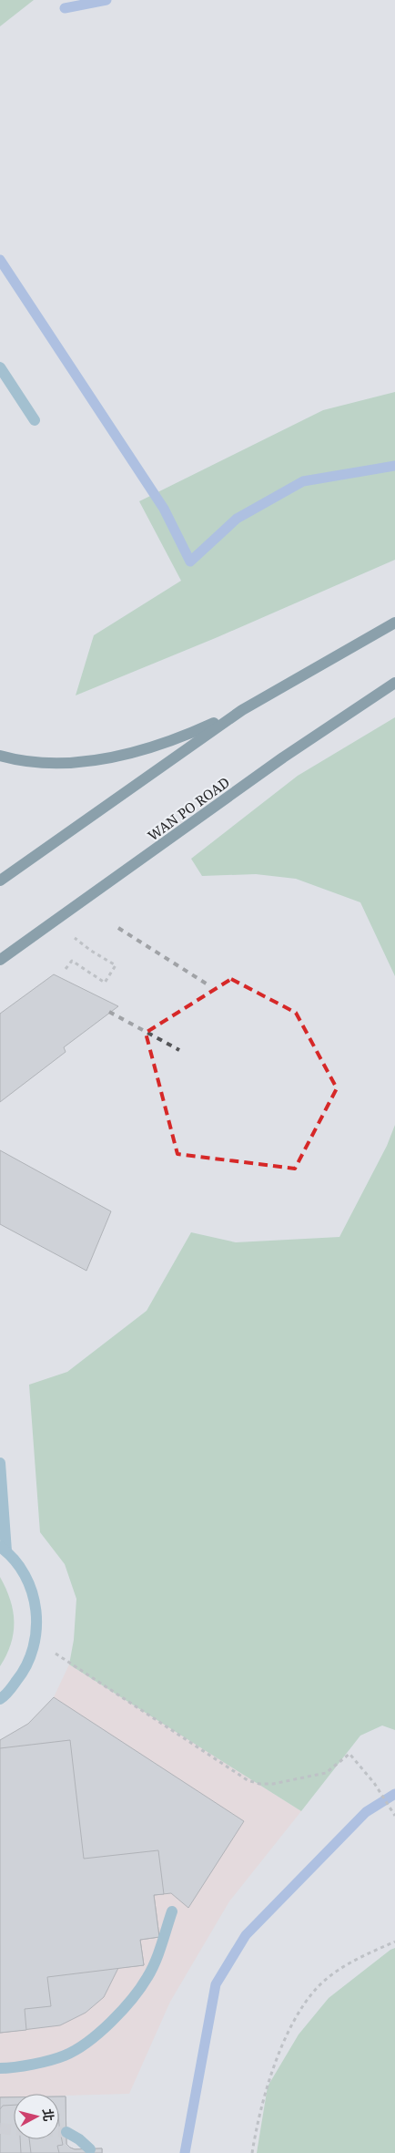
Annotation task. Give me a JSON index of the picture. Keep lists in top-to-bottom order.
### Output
{
  "streets": {
    "main road": ["WAN PO ROAD"]
  },
  "north": "right"
}
